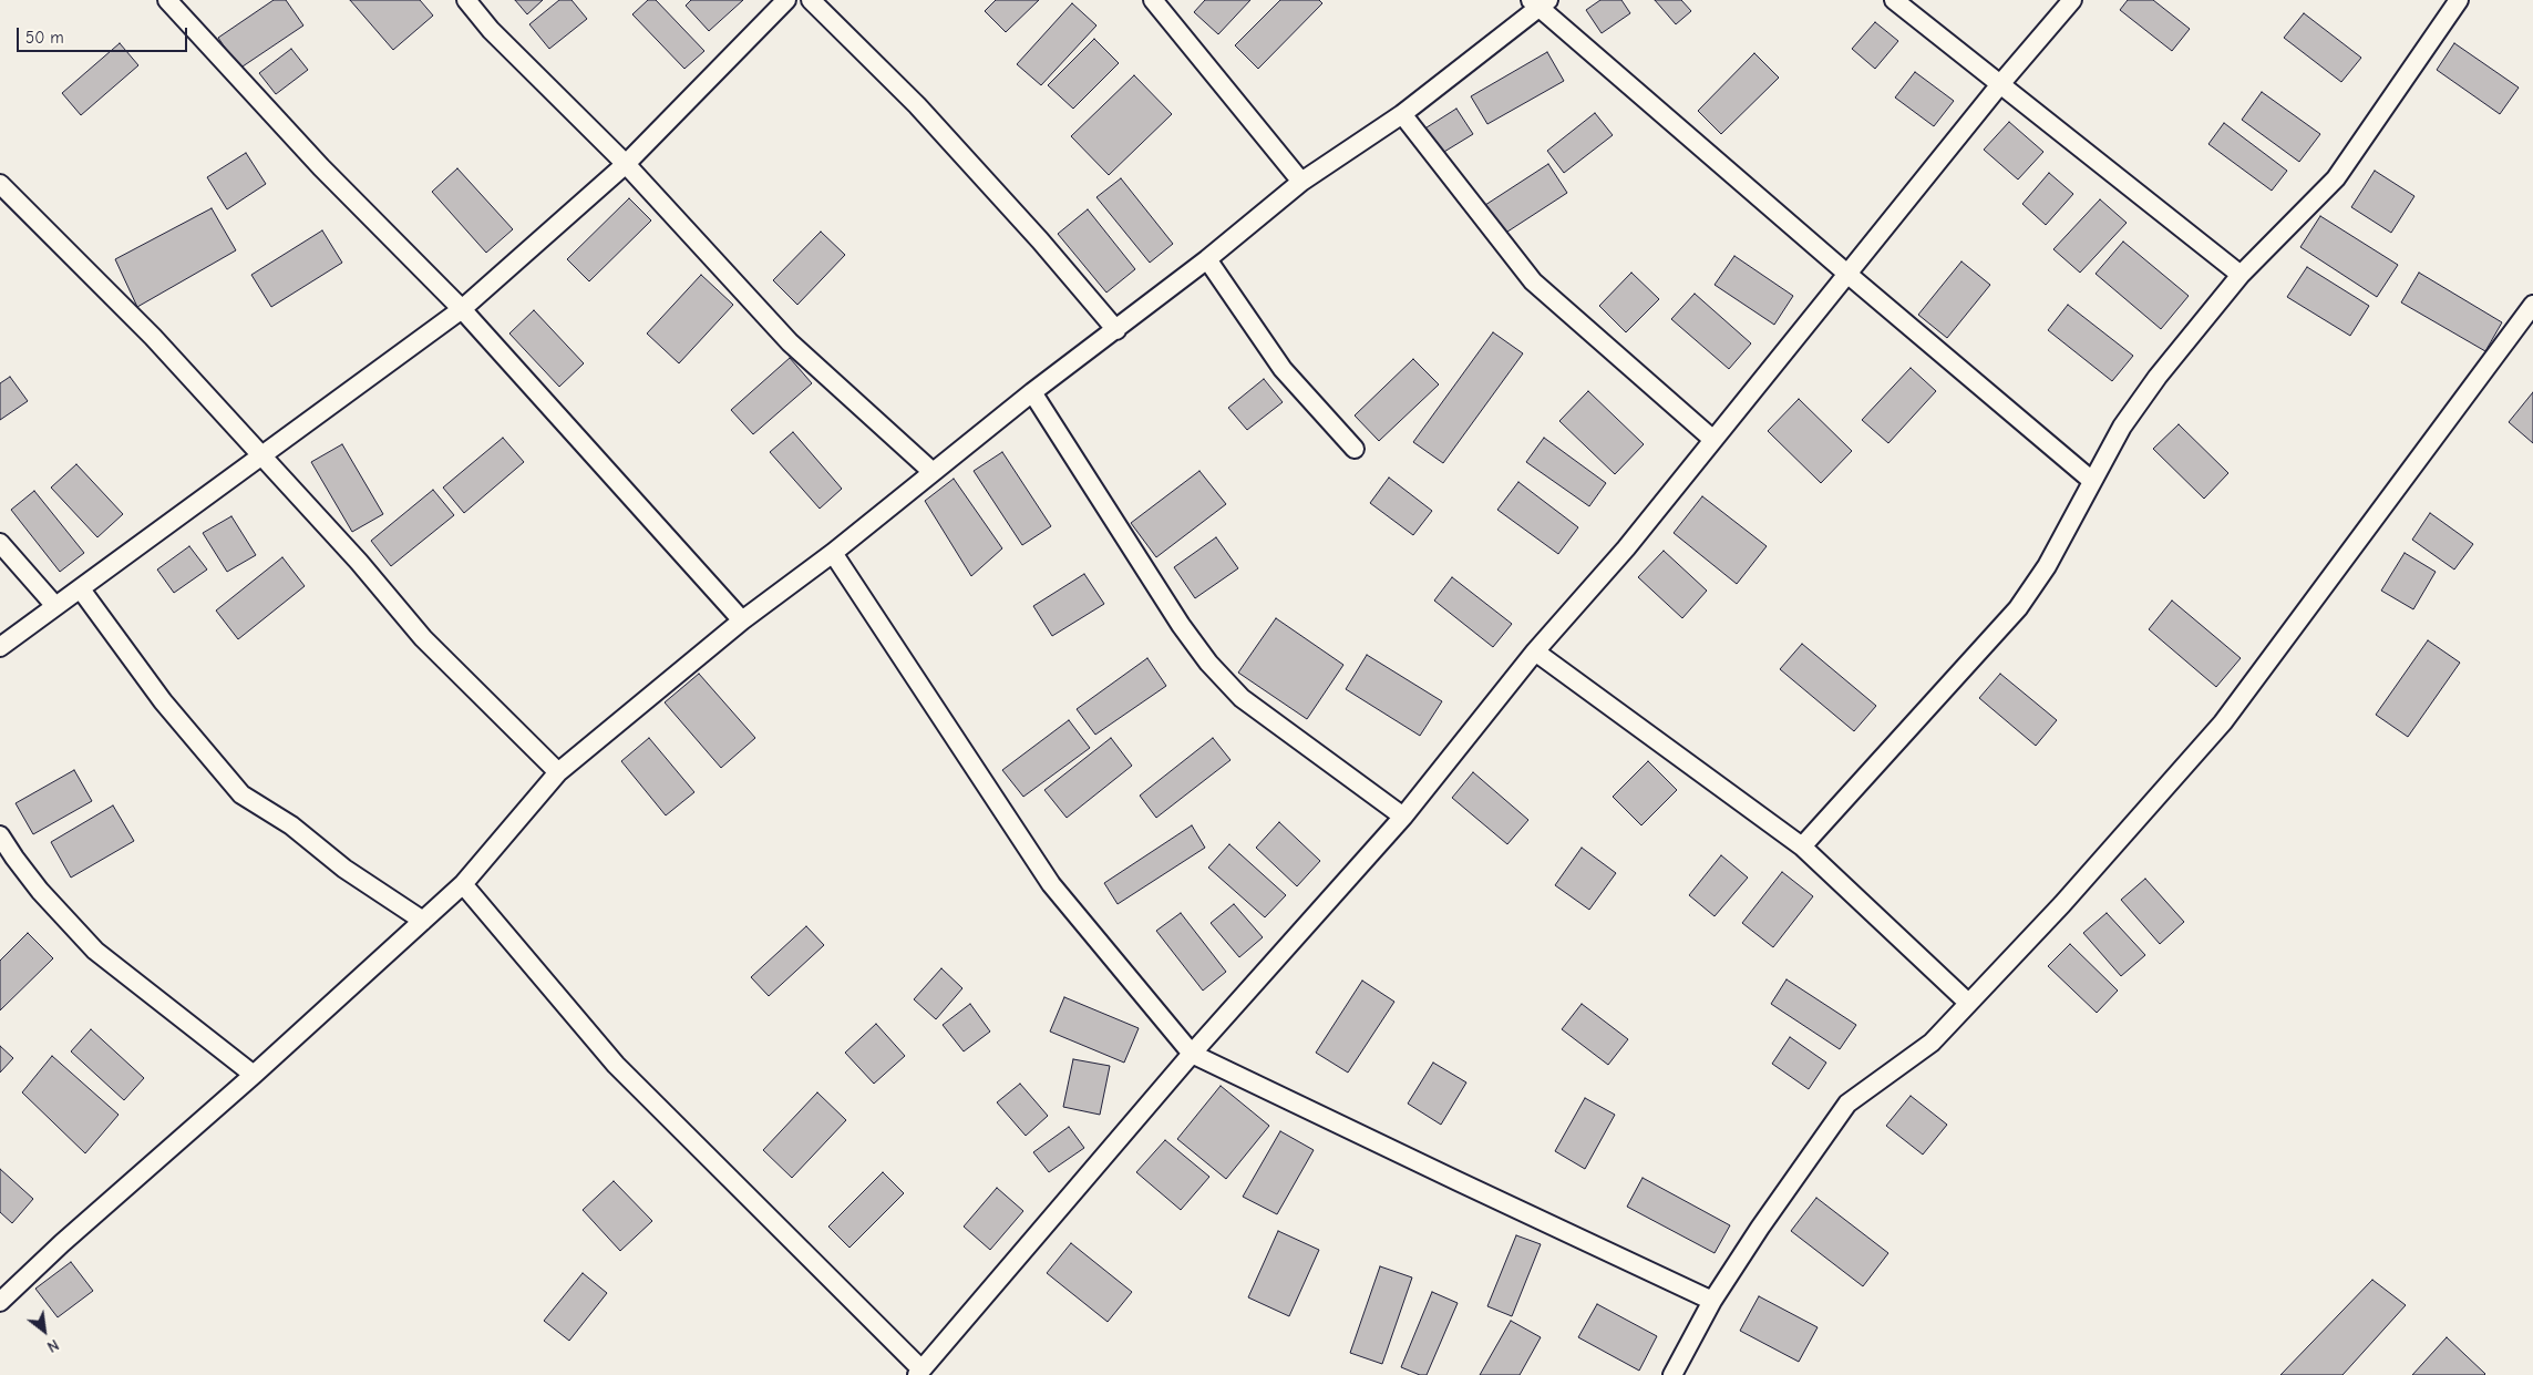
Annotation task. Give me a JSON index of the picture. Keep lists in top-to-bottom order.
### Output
{
  "scale_bar": "50 m",
  "north": "bottom right"
}
